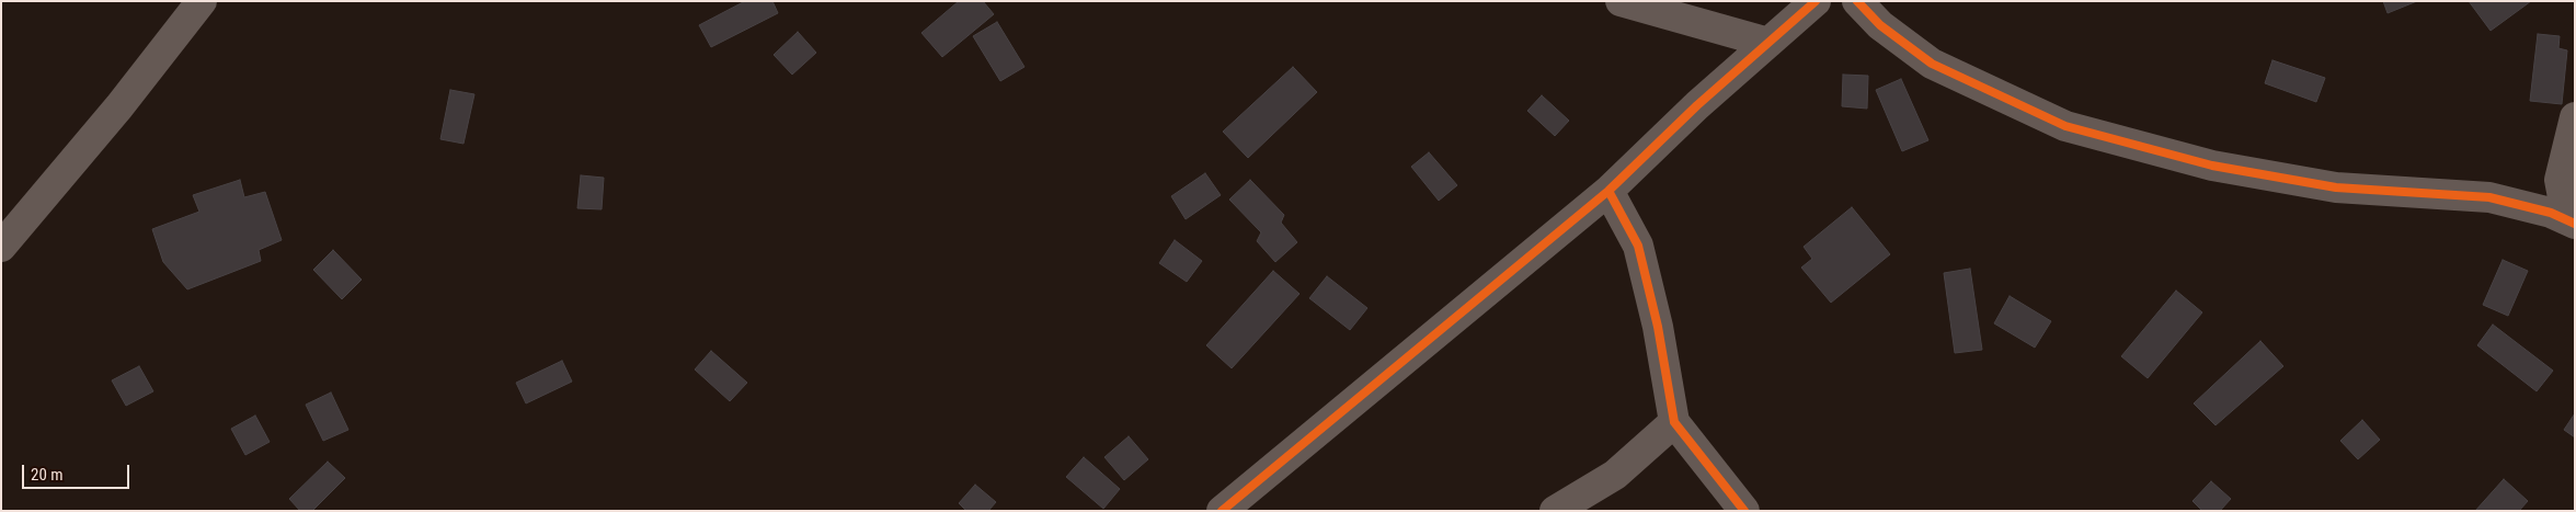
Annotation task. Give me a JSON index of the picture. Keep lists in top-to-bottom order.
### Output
{
  "scale_bar": "20 m"
}
